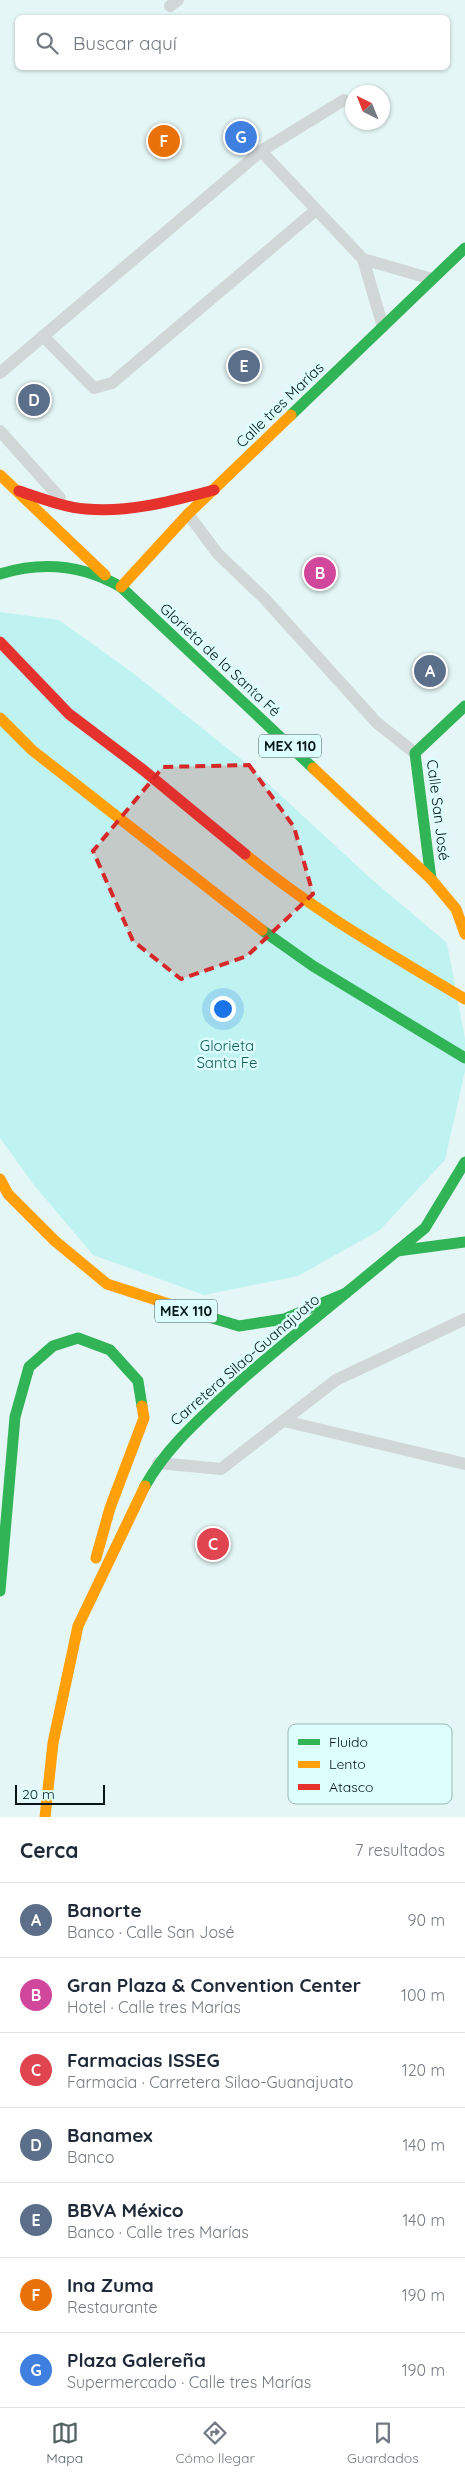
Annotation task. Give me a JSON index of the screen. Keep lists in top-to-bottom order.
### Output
{
  "streets": {
    "main road": [
      "Calle tres Marías",
      "Glorieta de la Santa Fé",
      "MEX 110",
      "Calle San José",
      "Carretera Silao-Guanajuato"
    ]
  },
  "crossings": [
    ["Calle tres Marías", "Glorieta de la Santa Fé"],
    ["Glorieta de la Santa Fé", "MEX 110"],
    ["Glorieta de la Santa Fé", "Calle San José"],
    ["MEX 110", "Carretera Silao-Guanajuato"]
  ],
  "parks": ["Glorieta Santa Fe"],
  "legend": ["Fluido", "Lento", "Atasco"],
  "scale_bar": "20 m",
  "north": "top left",
  "page": {
    "search": "Buscar aquí",
    "pins": [
      "G",
      "F",
      "E",
      "D",
      "B",
      "A",
      "C"
    ],
    "scale": "20 m",
    "heading": ["Cerca", "7 resultados"],
    "list": [
      {
        "mark": "A",
        "name": "Banorte",
        "note": "Banco · Calle San José",
        "value": "90 m"
      },
      {
        "mark": "B",
        "name": "Gran Plaza & Convention Center",
        "note": "Hotel · Calle tres Marías",
        "value": "100 m"
      },
      {
        "mark": "C",
        "name": "Farmacias ISSEG",
        "note": "Farmacia · Carretera Silao-Guanajuato",
        "value": "120 m"
      },
      {
        "mark": "D",
        "name": "Banamex",
        "note": "Banco",
        "value": "140 m"
      },
      {
        "mark": "E",
        "name": "BBVA México",
        "note": "Banco · Calle tres Marías",
        "value": "140 m"
      },
      {
        "mark": "F",
        "name": "Ina Zuma",
        "note": "Restaurante",
        "value": "190 m"
      },
      {
        "mark": "G",
        "name": "Plaza Galereña",
        "note": "Supermercado · Calle tres Marías",
        "value": "190 m"
      }
    ],
    "nav": ["Mapa", "Cómo llegar", "Guardados"]
  }
}
